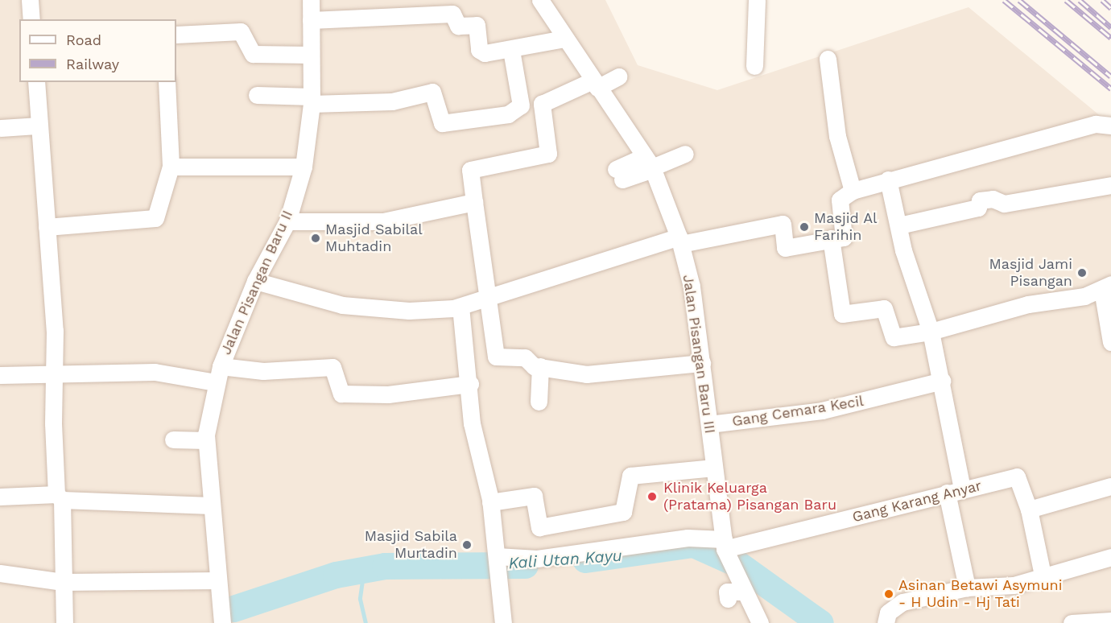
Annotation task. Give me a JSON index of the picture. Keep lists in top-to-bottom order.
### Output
{
  "streets": {
    "street": [
      "Jalan Pisangan Baru II",
      "Jalan Pisangan Baru III",
      "Gang Cemara Kecil",
      "Gang Karang Anyar"
    ]
  },
  "crossings": [
    ["Jalan Pisangan Baru III", "Gang Cemara Kecil"],
    ["Jalan Pisangan Baru III", "Gang Karang Anyar"]
  ],
  "water": ["Kali Utan Kayu"],
  "places": [
    "Masjid Al Farihin",
    "Masjid Sabilal Muhtadin",
    "Masjid Jami Pisangan",
    "Klinik Keluarga (Pratama) Pisangan Baru",
    "Masjid Sabila Murtadin",
    "Asinan Betawi Asymuni - H Udin - Hj Tati"
  ],
  "legend": ["Road", "Railway"]
}
